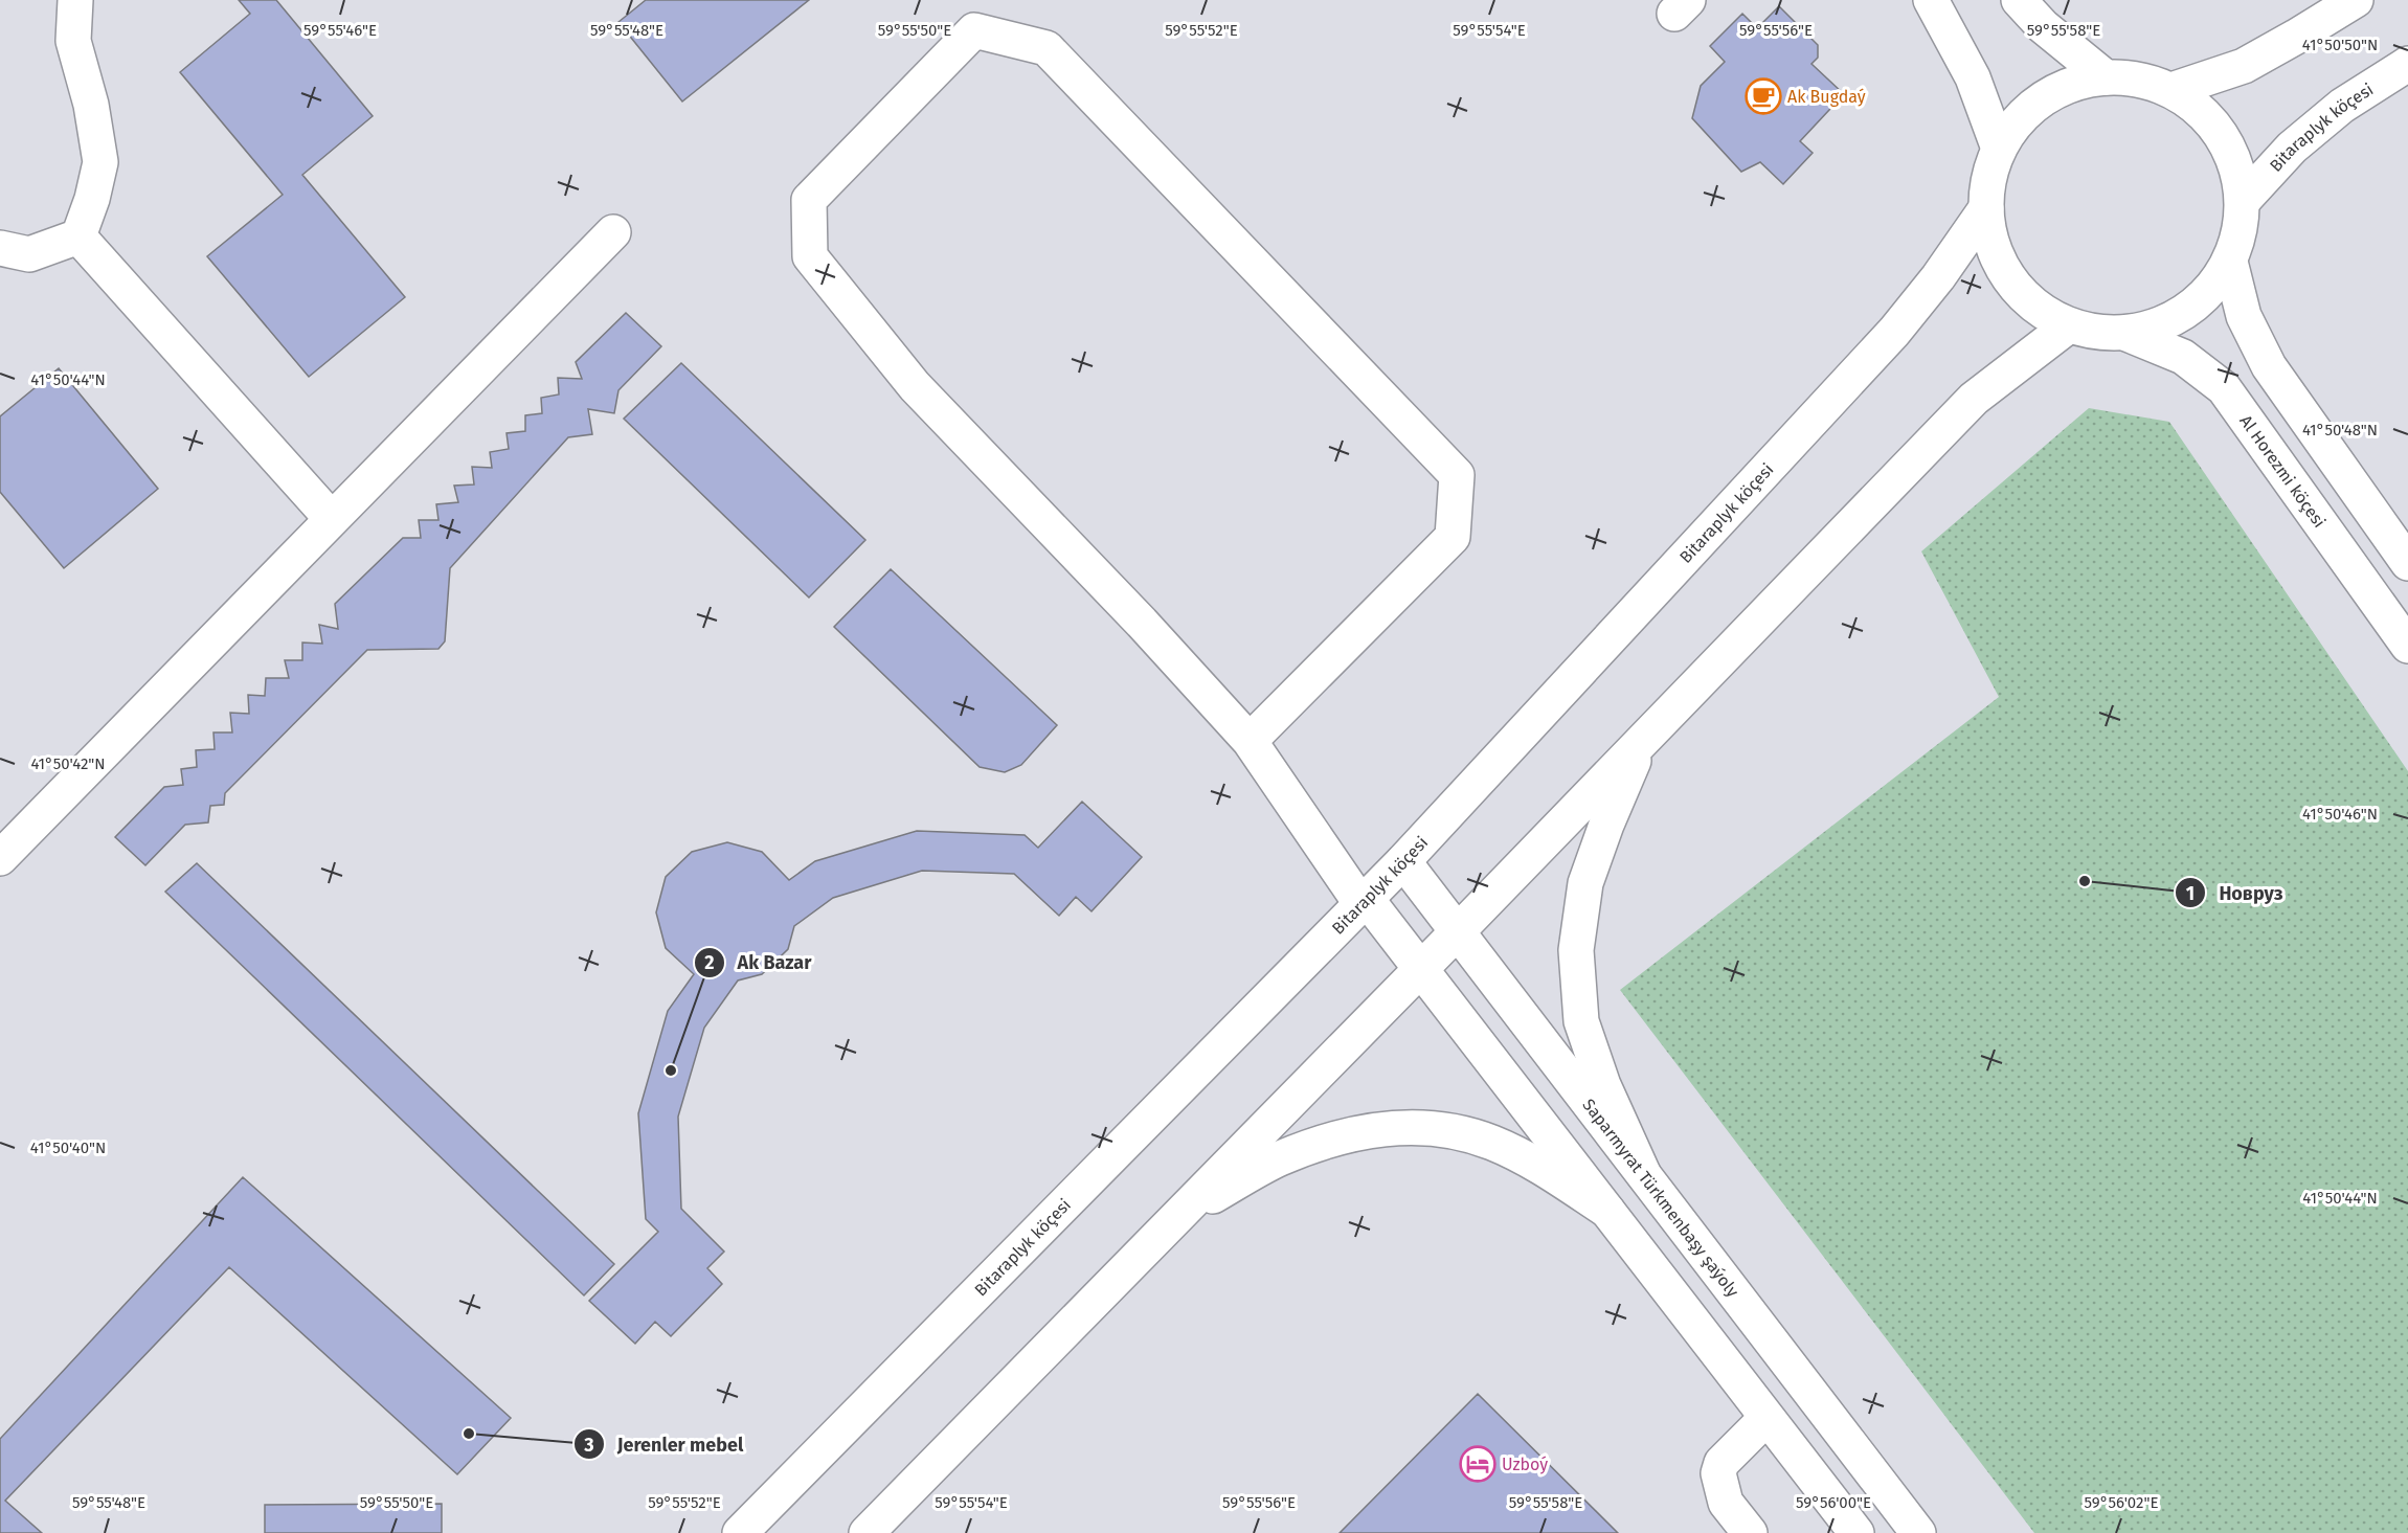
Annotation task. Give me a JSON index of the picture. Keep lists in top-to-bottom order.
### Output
{
  "streets": {
    "main road": ["Bitaraplyk köçesi", "Al Horezmi köçesi", "Saparmyrat Türkmenbaşy şaýoly"]
  },
  "crossings": [
    ["Bitaraplyk köçesi", "Saparmyrat Türkmenbaşy şaýoly"]
  ],
  "places": {
    "cafe": ["Ak Bugdaý"],
    "other": ["Новруз", "Ak Bazar", "Jerenler mebel"],
    "hotel": ["Uzboý"]
  },
  "coordinates": [
    "59°55'48\"E",
    "59°55'50\"E",
    "59°55'52\"E",
    "59°55'54\"E",
    "59°55'56\"E",
    "59°55'58\"E",
    "59°55'46\"E",
    "41°50'50\"N",
    "41°50'44\"N",
    "41°50'48\"N",
    "41°50'42\"N",
    "41°50'46\"N",
    "41°50'40\"N",
    "59°56'00\"E",
    "59°56'02\"E"
  ]
}
